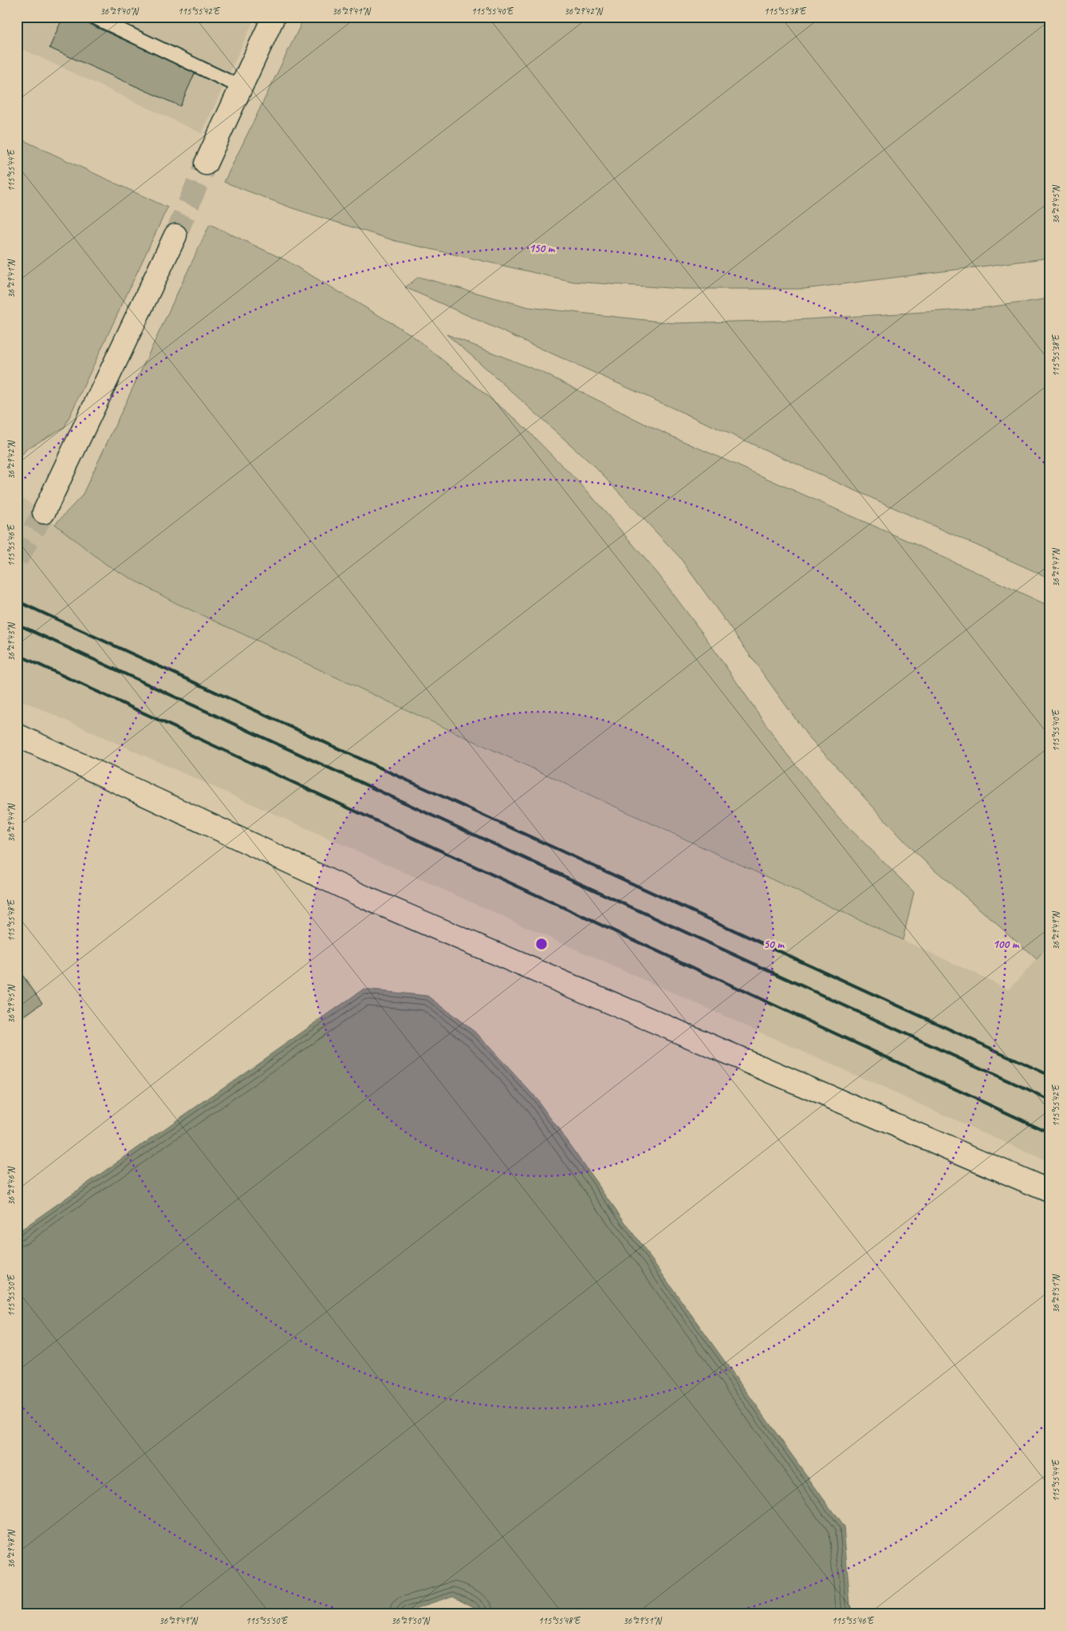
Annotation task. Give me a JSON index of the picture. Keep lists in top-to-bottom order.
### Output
{
  "coordinates": [
    "36°29'40\"N",
    "115°55'42\"E",
    "36°29'41\"N",
    "115°55'40\"E",
    "36°29'42\"N",
    "115°55'38\"E",
    "115°55'44\"E",
    "36°29'45\"N",
    "115°55'46\"E",
    "36°29'47\"N",
    "36°29'43\"N",
    "36°29'44\"N",
    "115°55'48\"E",
    "36°29'49\"N",
    "36°29'46\"N",
    "36°29'51\"N",
    "115°55'50\"E",
    "36°29'48\"N",
    "36°29'50\"N"
  ],
  "rings": ["150 m", "50 m", "100 m"]
}
